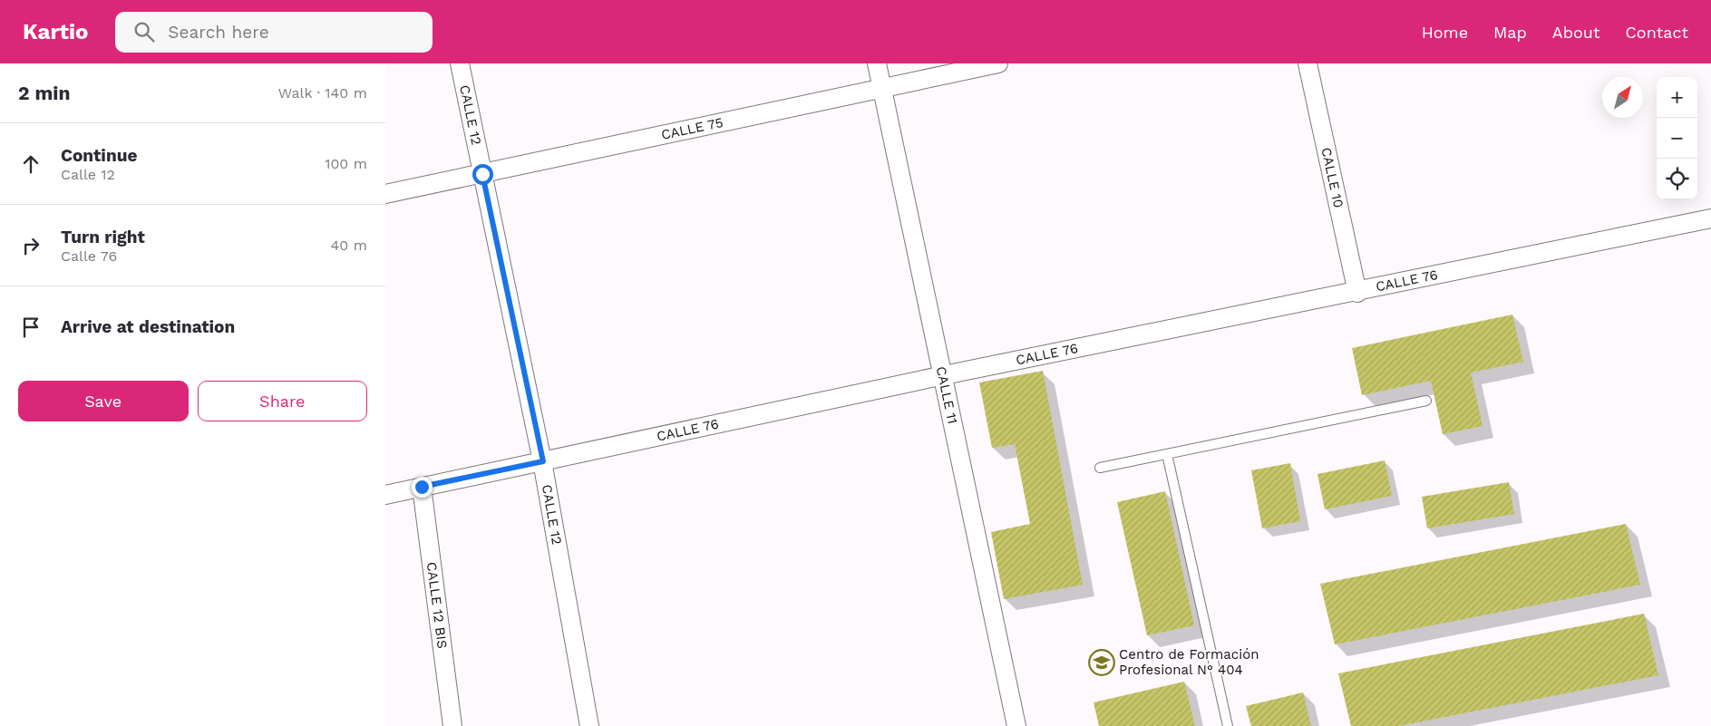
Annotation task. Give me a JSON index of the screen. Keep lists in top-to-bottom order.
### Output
{
  "streets": {
    "street": [
      "CALLE 12",
      "CALLE 75",
      "CALLE 10",
      "CALLE 76",
      "CALLE 11",
      "CALLE 12 BIS"
    ]
  },
  "crossings": [
    ["CALLE 12", "CALLE 75"],
    ["CALLE 12", "CALLE 76"],
    ["CALLE 75", "CALLE 11"],
    ["CALLE 10", "CALLE 76"],
    ["CALLE 76", "CALLE 11"],
    ["CALLE 76", "CALLE 12 BIS"]
  ],
  "places": {
    "school or university": ["Centro de Formación Profesional N° 404"]
  },
  "north": "top right",
  "page": {
    "header": "Kartio",
    "search": "Search here",
    "nav": [
      "Home",
      "Map",
      "About",
      "Contact"
    ],
    "heading": ["2 min", "Walk · 140 m"],
    "map_buttons": ["+", "−"],
    "list": [
      ["Continue", "Calle 12", "100 m"],
      ["Turn right", "Calle 76", "40 m"],
      "Arrive at destination"
    ],
    "buttons": ["Save", "Share"]
  }
}
